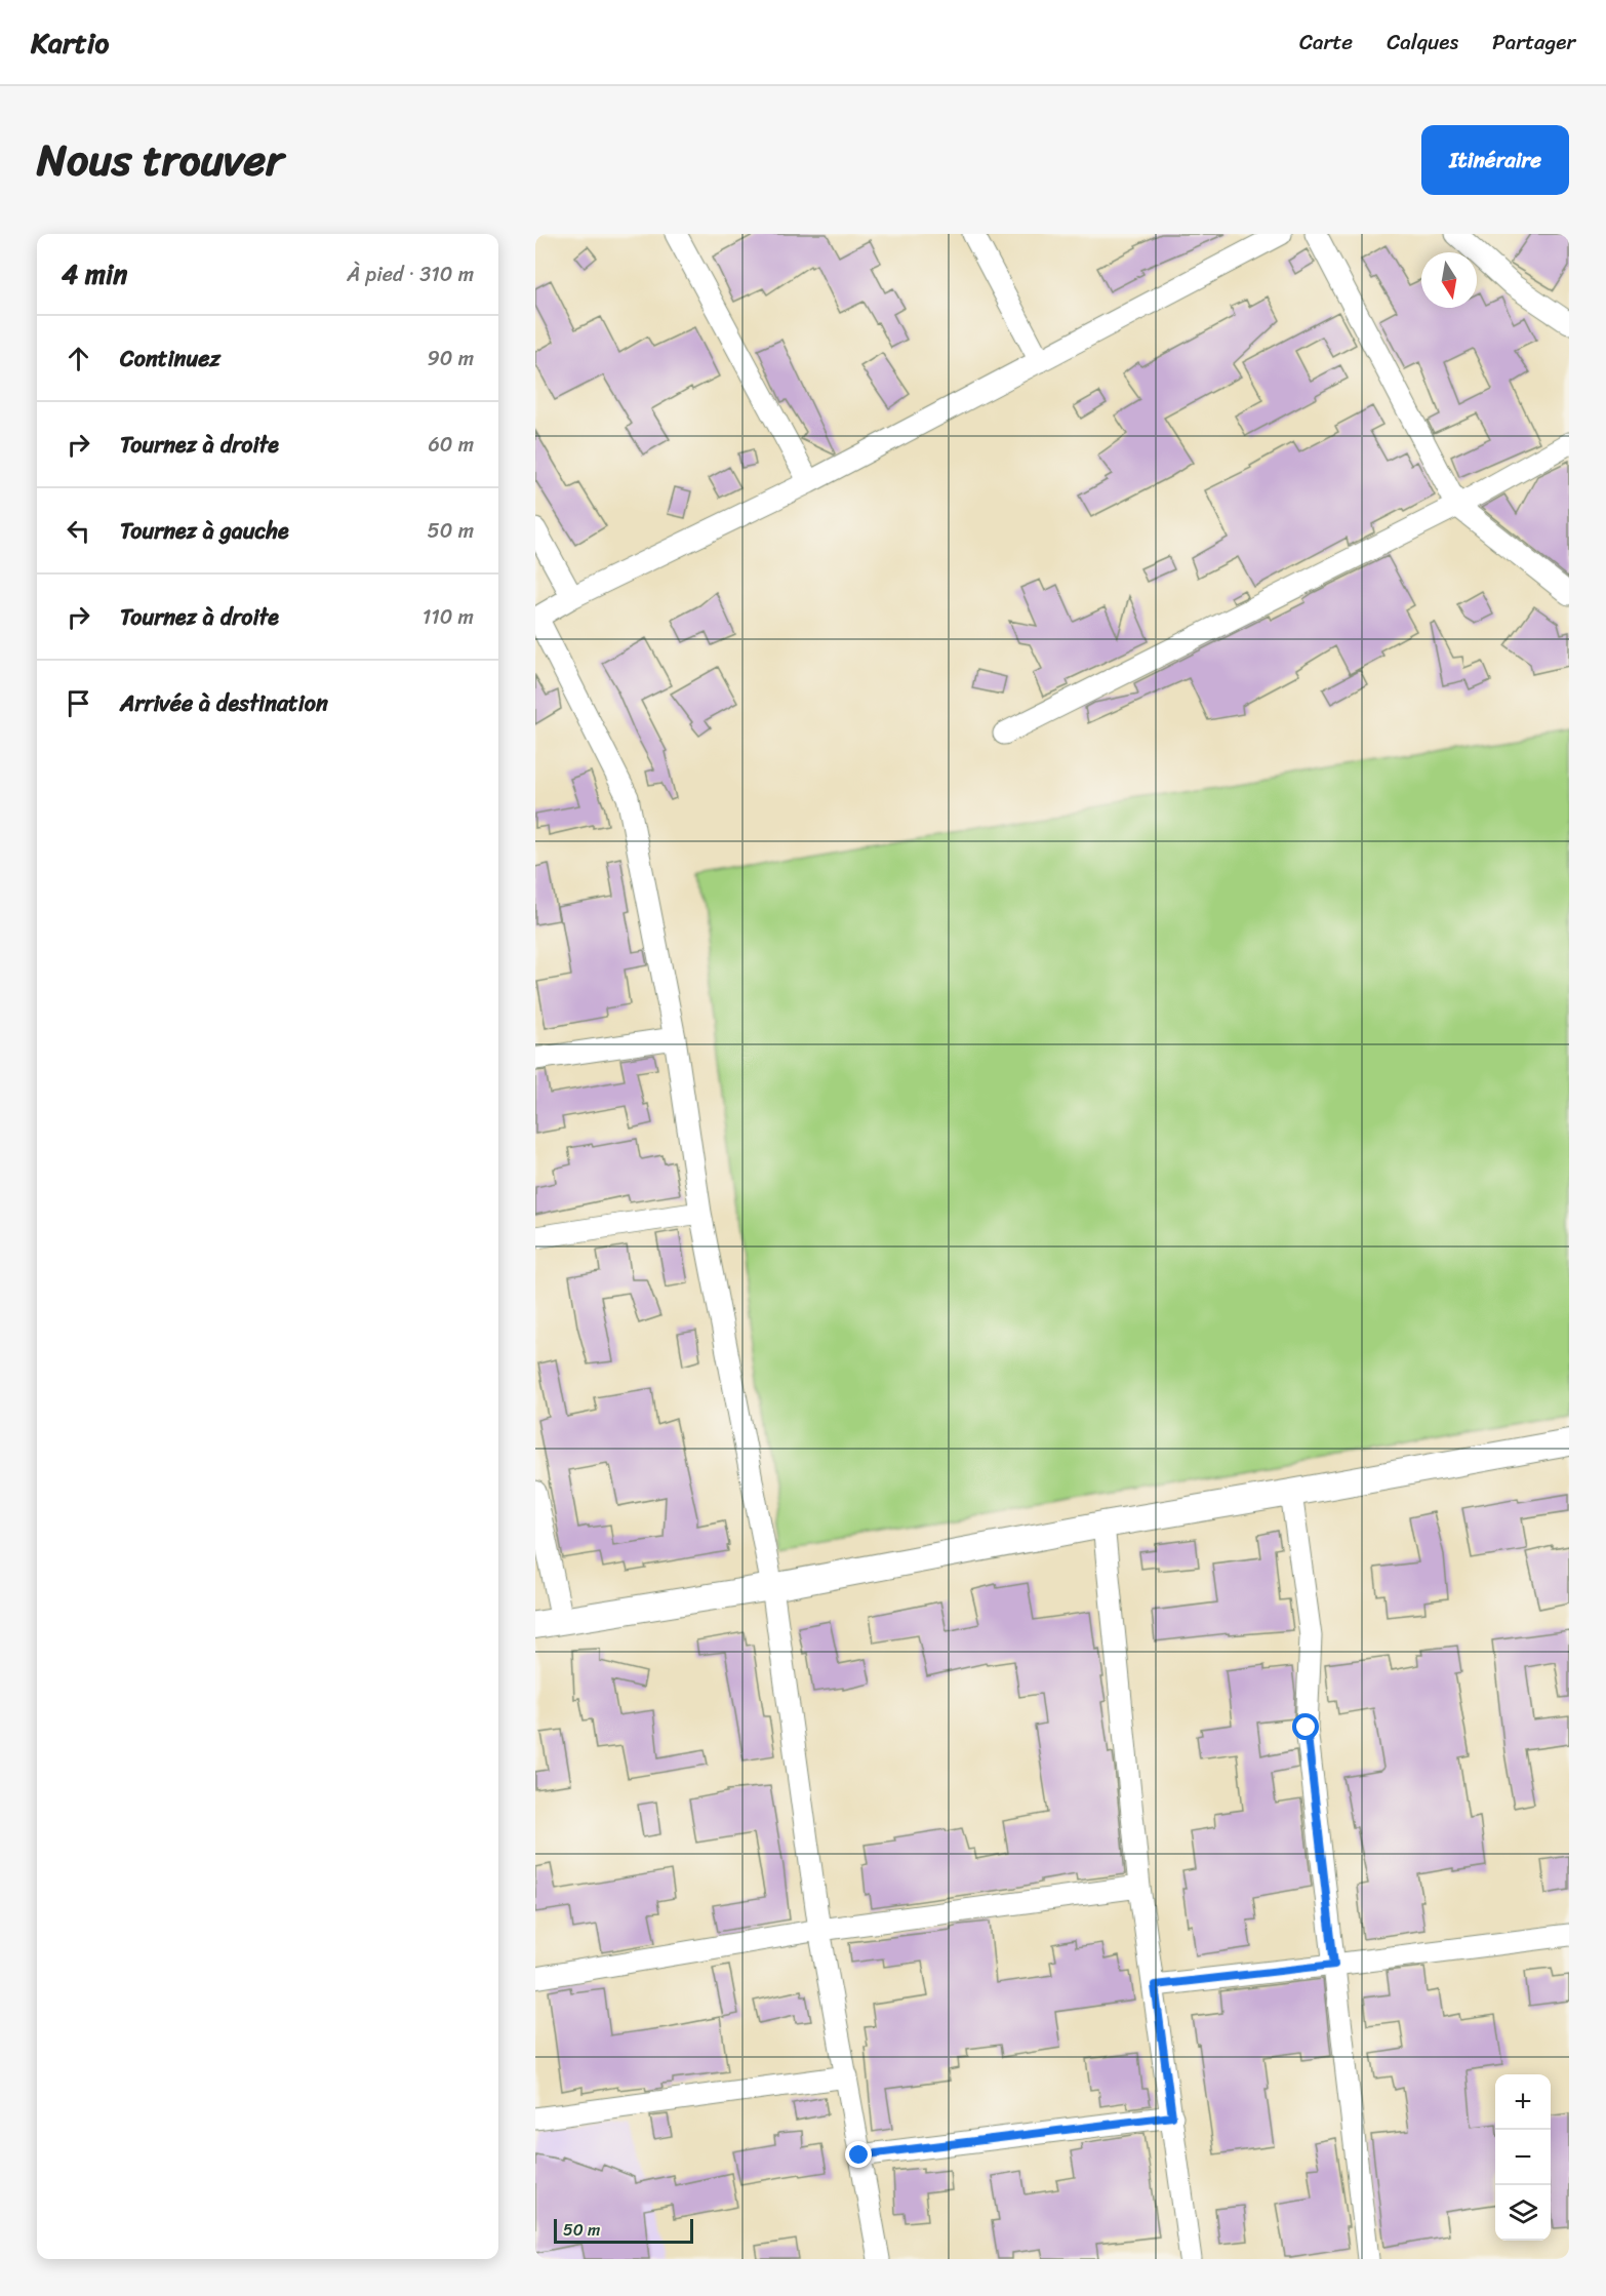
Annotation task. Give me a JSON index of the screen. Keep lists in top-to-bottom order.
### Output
{
  "scale_bar": "50 m",
  "north": "bottom",
  "page": {
    "header": "Kartio",
    "nav": ["Carte", "Calques", "Partager"],
    "title": "Nous trouver",
    "buttons": "Itinéraire",
    "heading": ["4 min", "À pied · 310 m"],
    "list": [
      ["Continuez", "90 m"],
      ["Tournez à droite", "60 m"],
      ["Tournez à gauche", "50 m"],
      ["Tournez à droite", "110 m"],
      "Arrivée à destination"
    ],
    "map_buttons": ["+", "−"],
    "scale": "50 m"
  }
}
